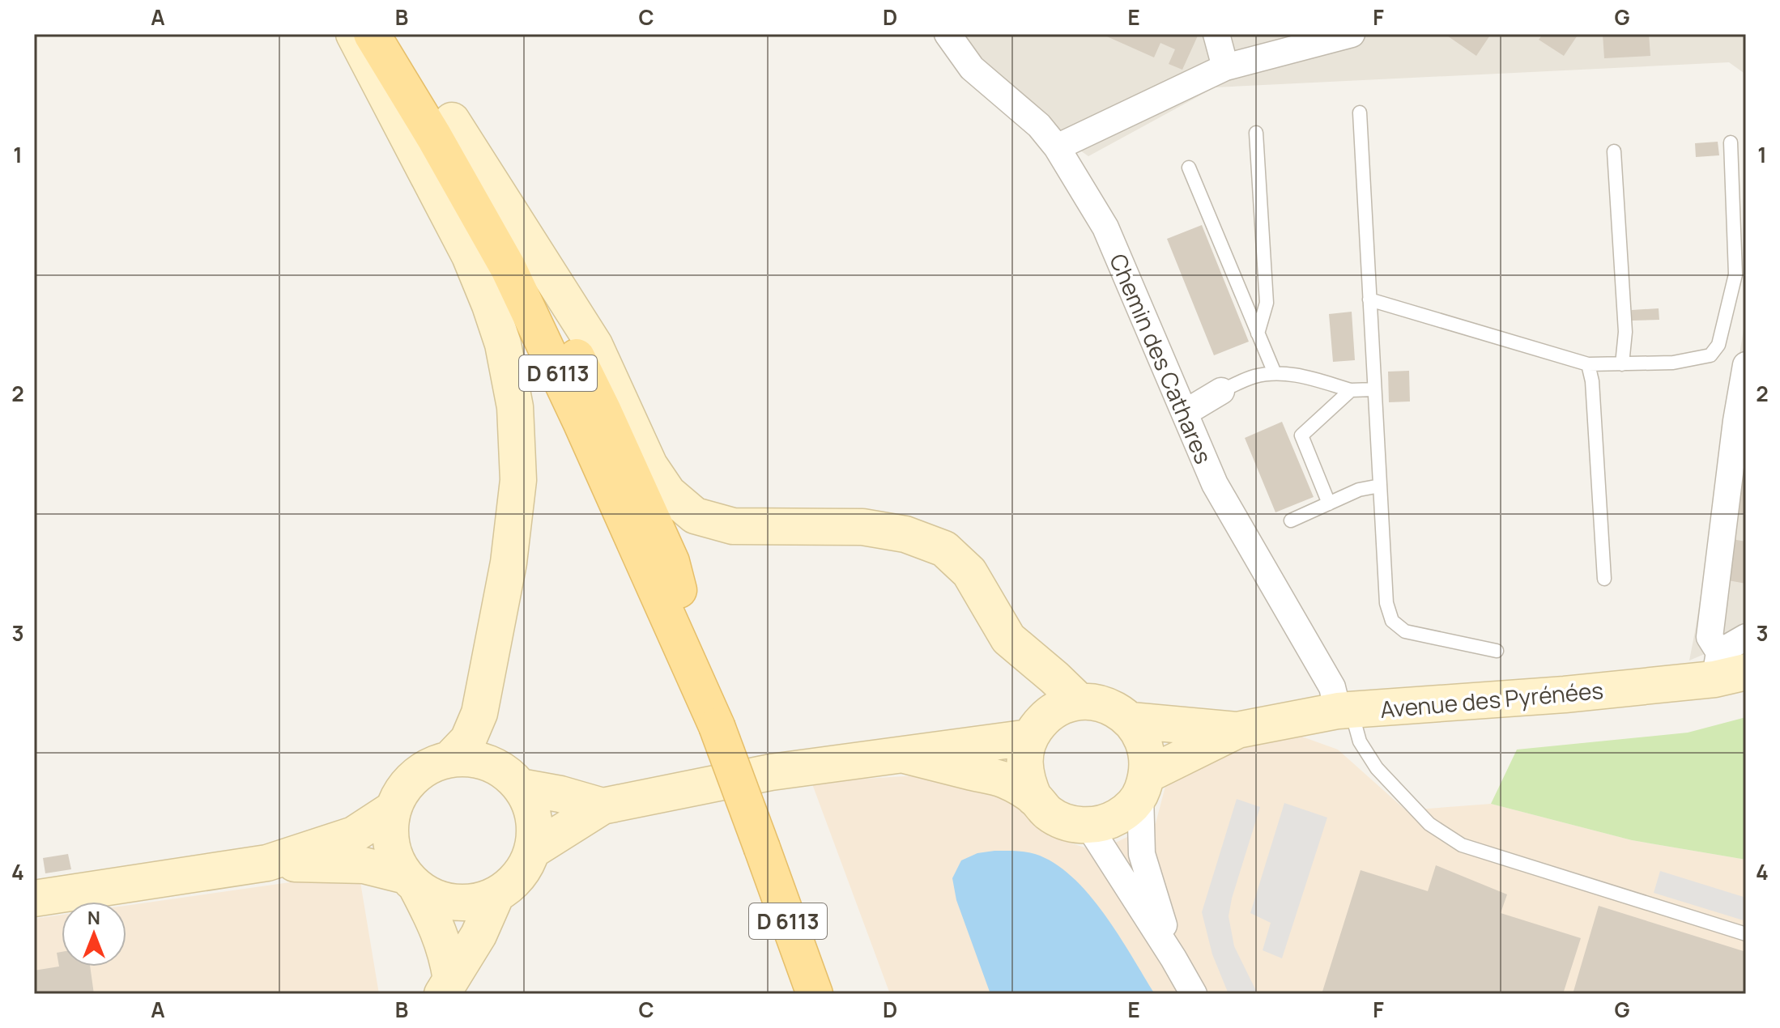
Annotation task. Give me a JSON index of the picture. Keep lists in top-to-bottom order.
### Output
{
  "streets": {
    "main road": ["D 6113", "Avenue des Pyrénées"],
    "street": ["Chemin des Cathares"]
  },
  "crossings": [
    ["Chemin des Cathares", "Avenue des Pyrénées"]
  ],
  "north": "top",
  "grid": {
    "columns": [
      "A",
      "B",
      "C",
      "D",
      "E",
      "F",
      "G"
    ],
    "rows": [
      "1",
      "2",
      "3",
      "4"
    ]
  }
}
